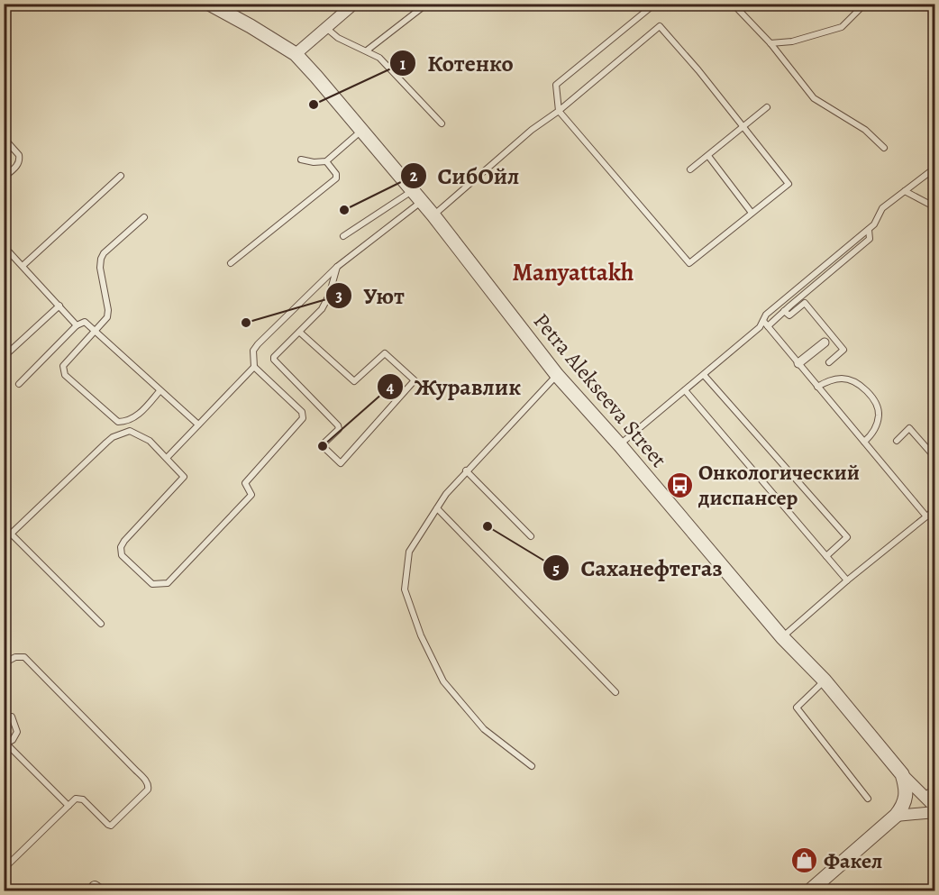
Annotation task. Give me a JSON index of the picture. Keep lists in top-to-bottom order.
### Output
{
  "streets": {
    "street": ["Petra Alekseeva Street"]
  },
  "districts": ["Manyattakh"],
  "places": {
    "other": [
      "Котенко",
      "СибОйл",
      "Уют",
      "Журавлик",
      "Саханефтегаз"
    ],
    "bus stop": ["Онкологический диспансер"],
    "shop": ["Факел"]
  }
}
